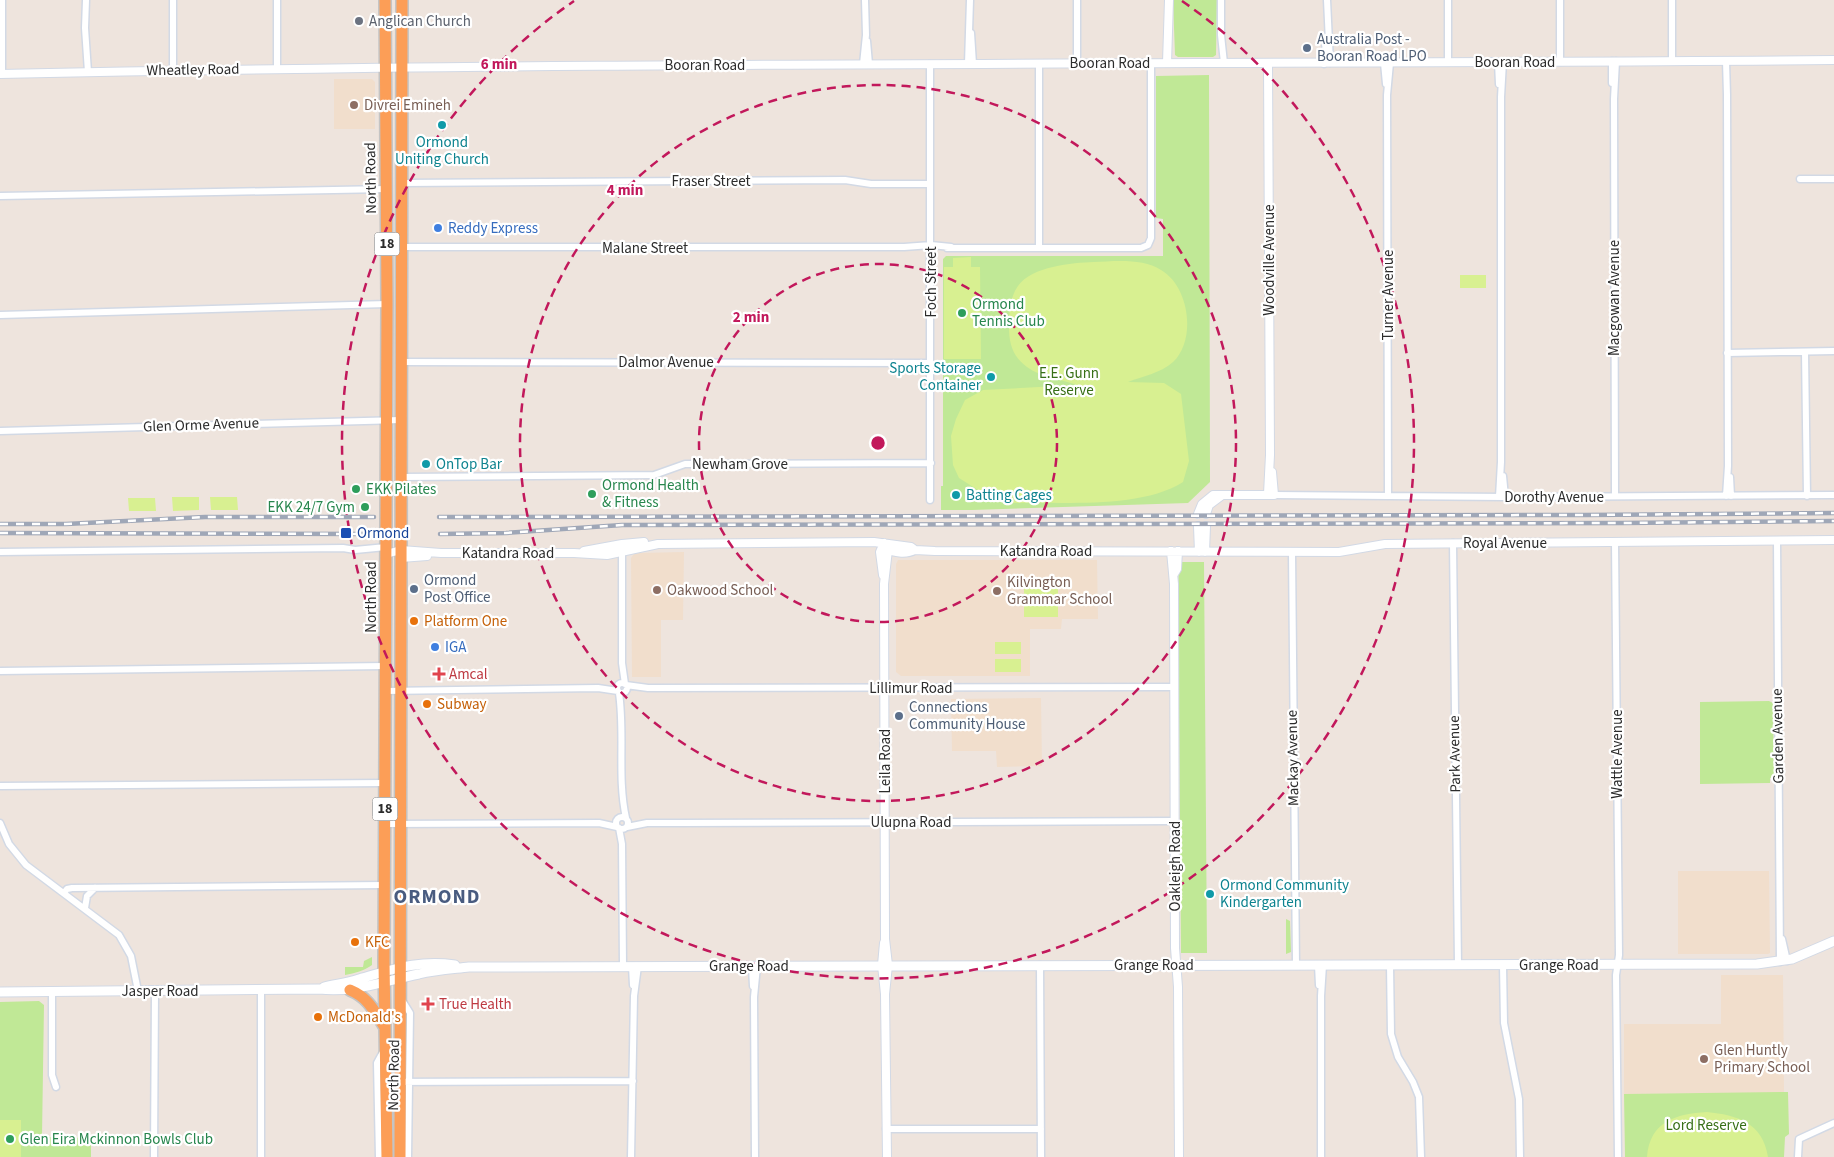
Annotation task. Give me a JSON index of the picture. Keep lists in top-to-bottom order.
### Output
{
  "streets": {
    "highway": ["North Road", "18"],
    "main road": ["Grange Road", "Jasper Road"],
    "street": [
      "Booran Road",
      "Wheatley Road",
      "Fraser Street",
      "Malane Street",
      "Woodville Avenue",
      "Foch Street",
      "Turner Avenue",
      "Macgowan Avenue",
      "Dalmor Avenue",
      "Glen Orme Avenue",
      "Newham Grove",
      "Dorothy Avenue",
      "Royal Avenue",
      "Katandra Road",
      "Lillimur Road",
      "Garden Avenue",
      "Park Avenue",
      "Wattle Avenue",
      "Mackay Avenue",
      "Leila Road",
      "Ulupna Road",
      "Oakleigh Road"
    ]
  },
  "crossings": [
    ["Booran Road", "Wheatley Road"],
    ["Booran Road", "North Road"],
    ["Booran Road", "Malane Street"],
    ["Booran Road", "Woodville Avenue"],
    ["Booran Road", "Foch Street"],
    ["Booran Road", "Turner Avenue"],
    ["Booran Road", "Macgowan Avenue"],
    ["Wheatley Road", "North Road"],
    ["North Road", "Fraser Street"],
    ["North Road", "Malane Street"],
    ["North Road", "Dalmor Avenue"],
    ["North Road", "Glen Orme Avenue"],
    ["North Road", "Newham Grove"],
    ["North Road", "Katandra Road"],
    ["North Road", "Lillimur Road"],
    ["North Road", "Ulupna Road"],
    ["North Road", "Grange Road"],
    ["North Road", "Jasper Road"],
    ["Fraser Street", "Foch Street"],
    ["Malane Street", "Foch Street"],
    ["Woodville Avenue", "Dorothy Avenue"],
    ["Foch Street", "Dalmor Avenue"],
    ["Foch Street", "Newham Grove"],
    ["Turner Avenue", "Dorothy Avenue"],
    ["Macgowan Avenue", "Dorothy Avenue"],
    ["Royal Avenue", "Katandra Road"],
    ["Royal Avenue", "Garden Avenue"],
    ["Royal Avenue", "Park Avenue"],
    ["Royal Avenue", "Wattle Avenue"],
    ["Royal Avenue", "Mackay Avenue"],
    ["Royal Avenue", "Oakleigh Road"],
    ["Katandra Road", "Leila Road"],
    ["Katandra Road", "Oakleigh Road"],
    ["Lillimur Road", "Leila Road"],
    ["Lillimur Road", "Oakleigh Road"],
    ["Garden Avenue", "Grange Road"],
    ["Park Avenue", "Grange Road"],
    ["Wattle Avenue", "Grange Road"],
    ["Mackay Avenue", "Grange Road"],
    ["Leila Road", "Ulupna Road"],
    ["Leila Road", "Grange Road"],
    ["Ulupna Road", "Oakleigh Road"],
    ["Oakleigh Road", "Grange Road"],
    ["Grange Road", "Jasper Road"]
  ],
  "districts": ["ORMOND"],
  "parks": ["E.E. Gunn Reserve", "Lord Reserve"],
  "places": {
    "other": [
      "Anglican Church",
      "Australia Post - Booran Road LPO",
      "Divrei Emineh",
      "Ormond Uniting Church",
      "Reddy Express",
      "Ormond Tennis Club",
      "Sports Storage Container",
      "OnTop Bar",
      "EKK Pilates",
      "Ormond Health & Fitness",
      "Batting Cages",
      "EKK 24/7 Gym",
      "Ormond Post Office",
      "Oakwood School",
      "Kilvington Grammar School",
      "Platform One",
      "IGA",
      "Subway",
      "Connections Community House",
      "Ormond Community Kindergarten",
      "KFC",
      "McDonald's",
      "Glen Huntly Primary School",
      "Glen Eira Mckinnon Bowls Club"
    ],
    "transit": ["Ormond"],
    "health": ["Amcal", "True Health"]
  },
  "rings": ["6 min", "4 min", "2 min"]
}
